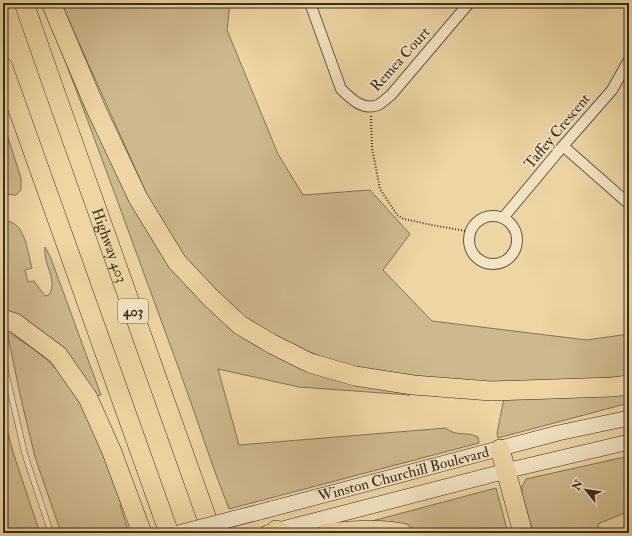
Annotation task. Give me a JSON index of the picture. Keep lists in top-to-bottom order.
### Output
{
  "streets": {
    "highway": ["Highway 403", "403"],
    "main road": ["Winston Churchill Boulevard"],
    "street": ["Remea Court", "Taffey Crescent"]
  },
  "north": "top left"
}
